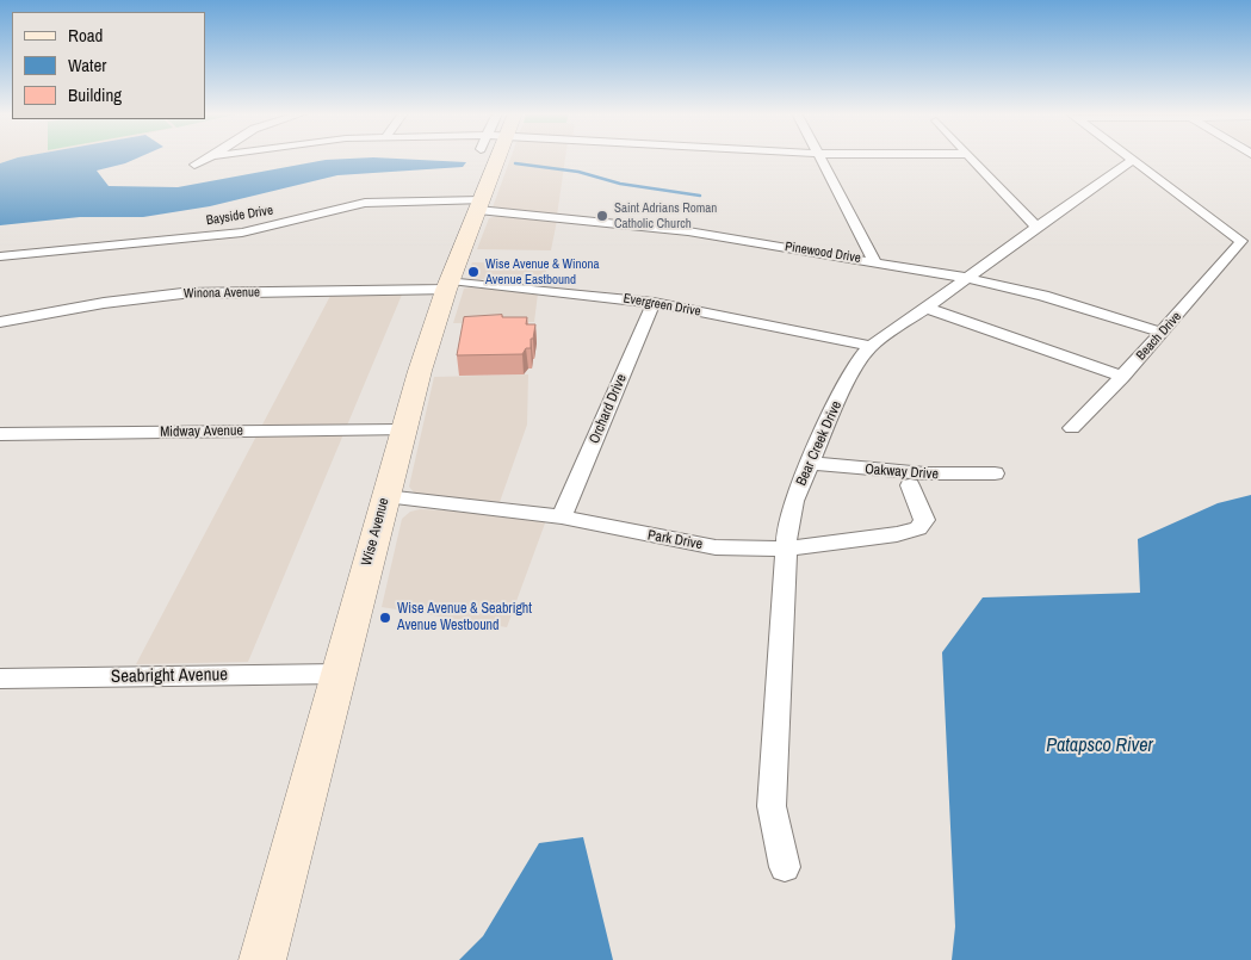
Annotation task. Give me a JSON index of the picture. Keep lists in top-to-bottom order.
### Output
{
  "streets": {
    "main road": ["Wise Avenue"],
    "street": [
      "Bayside Drive",
      "Pinewood Drive",
      "Winona Avenue",
      "Evergreen Drive",
      "Beach Drive",
      "Orchard Drive",
      "Midway Avenue",
      "Bear Creek Drive",
      "Oakway Drive",
      "Park Drive",
      "Seabright Avenue"
    ]
  },
  "crossings": [
    ["Bayside Drive", "Pinewood Drive"],
    ["Bayside Drive", "Wise Avenue"],
    ["Pinewood Drive", "Beach Drive"],
    ["Pinewood Drive", "Bear Creek Drive"],
    ["Pinewood Drive", "Wise Avenue"],
    ["Winona Avenue", "Evergreen Drive"],
    ["Winona Avenue", "Wise Avenue"],
    ["Evergreen Drive", "Orchard Drive"],
    ["Evergreen Drive", "Bear Creek Drive"],
    ["Evergreen Drive", "Wise Avenue"],
    ["Orchard Drive", "Park Drive"],
    ["Midway Avenue", "Wise Avenue"],
    ["Bear Creek Drive", "Oakway Drive"],
    ["Bear Creek Drive", "Park Drive"],
    ["Wise Avenue", "Park Drive"],
    ["Wise Avenue", "Seabright Avenue"]
  ],
  "water": ["Patapsco River"],
  "places": ["Saint Adrians Roman Catholic Church", "Wise Avenue & Winona Avenue Eastbound", "Wise Avenue & Seabright Avenue Westbound"],
  "legend": ["Road", "Water", "Building"]
}
